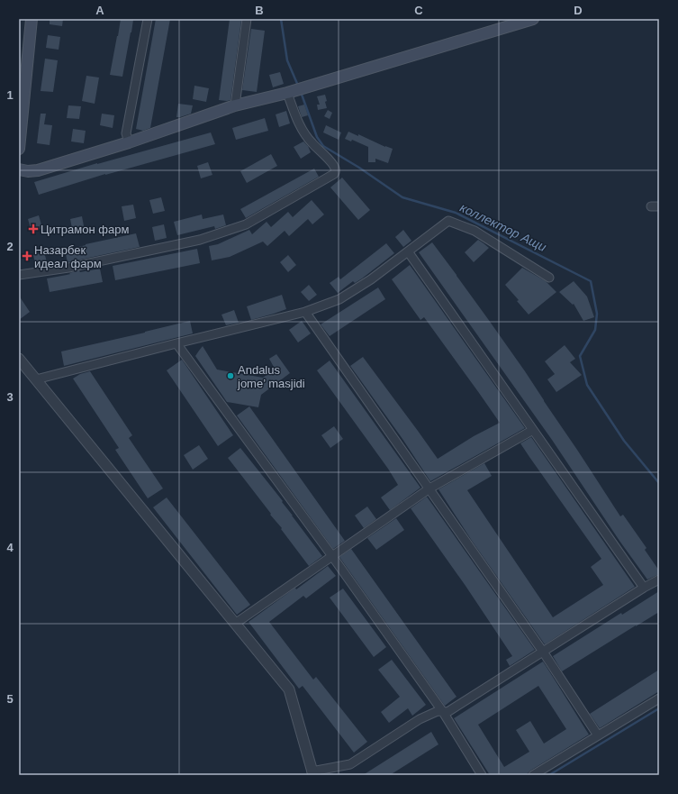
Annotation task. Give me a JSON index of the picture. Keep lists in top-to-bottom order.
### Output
{
  "water": ["коллектор Ащи"],
  "places": {
    "health": ["Цитрамон фарм", "Назарбек идеал фарм"],
    "other": ["Andalus jome’ masjidi"]
  },
  "grid": {
    "columns": [
      "A",
      "B",
      "C",
      "D"
    ],
    "rows": [
      "1",
      "2",
      "3",
      "4",
      "5"
    ]
  }
}
